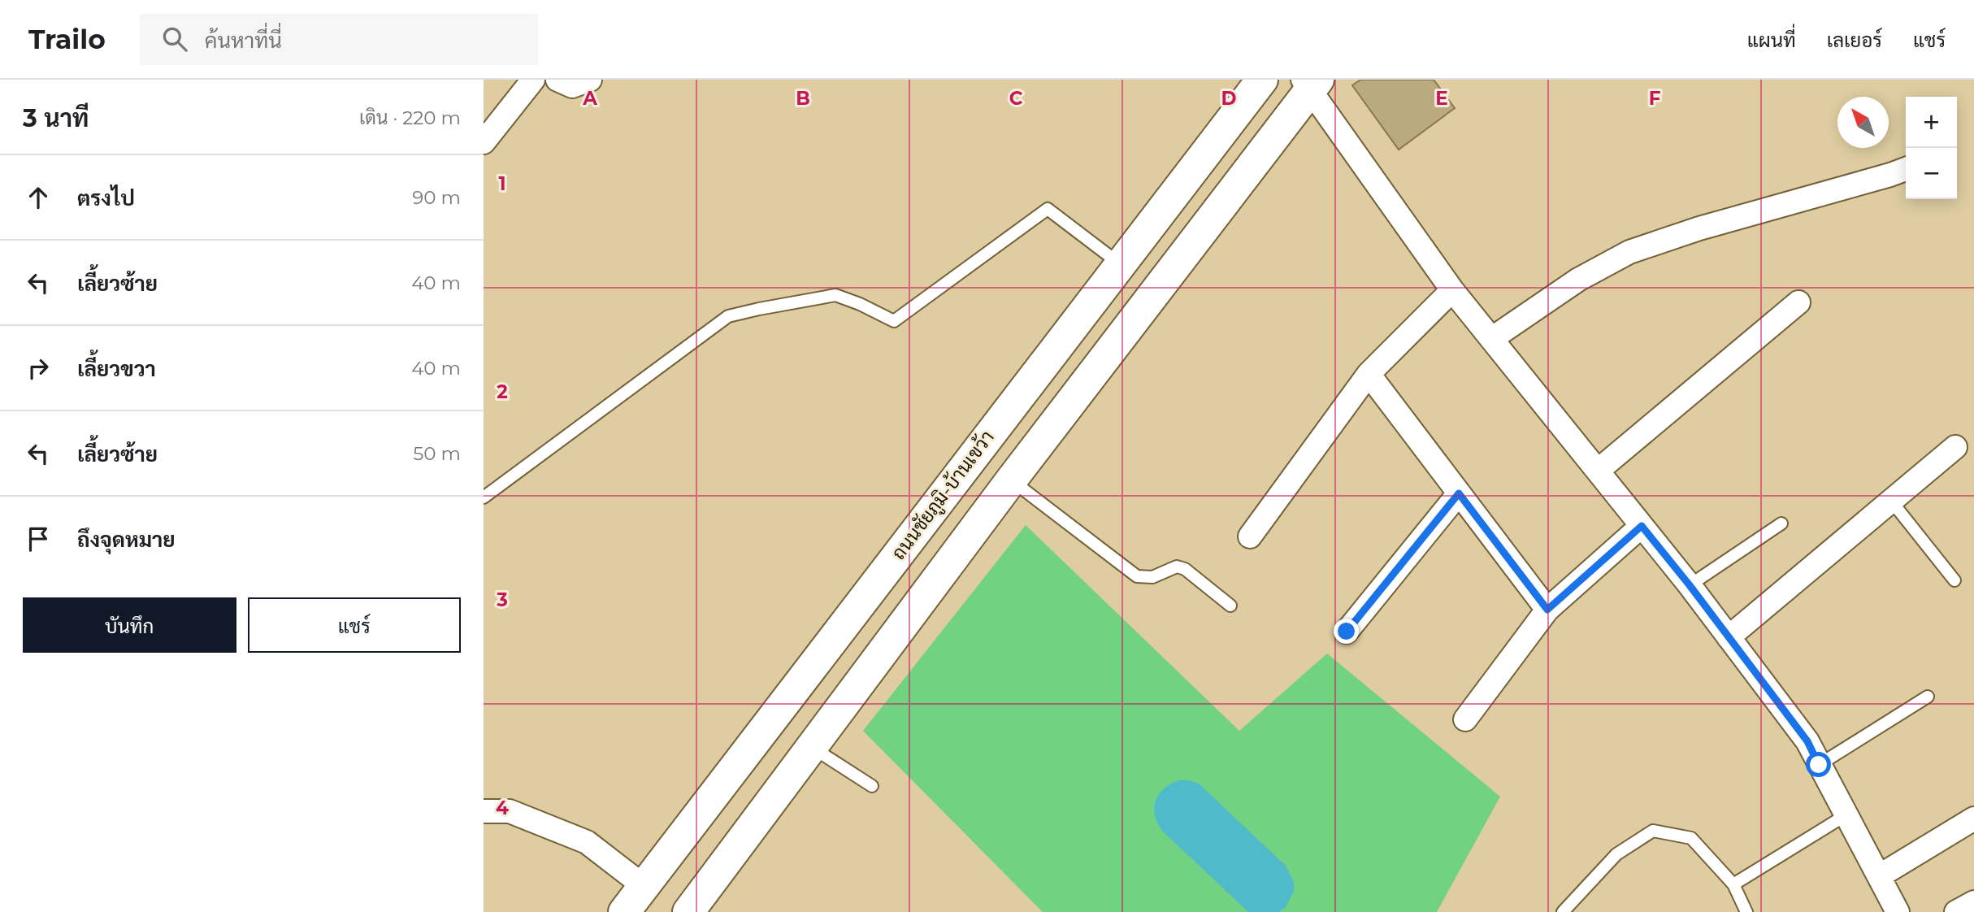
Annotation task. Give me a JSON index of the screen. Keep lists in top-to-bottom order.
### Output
{
  "streets": {
    "main road": ["ถนนชัยภูมิ-บ้านเขว้า"]
  },
  "north": "top left",
  "page": {
    "header": "Trailo",
    "search": "ค้นหาที่นี่",
    "nav": ["แผนที่", "เลเยอร์", "แชร์"],
    "heading": ["3 นาที", "เดิน · 220 m"],
    "map_buttons": ["+", "−"],
    "list": [
      ["ตรงไป", "90 m"],
      ["เลี้ยวซ้าย", "40 m"],
      ["เลี้ยวขวา", "40 m"],
      ["เลี้ยวซ้าย", "50 m"],
      "ถึงจุดหมาย"
    ],
    "buttons": ["บันทึก", "แชร์"]
  },
  "grid": {
    "columns": [
      "A",
      "B",
      "C",
      "D",
      "E",
      "F"
    ],
    "rows": [
      "1",
      "2",
      "3",
      "4"
    ]
  }
}
